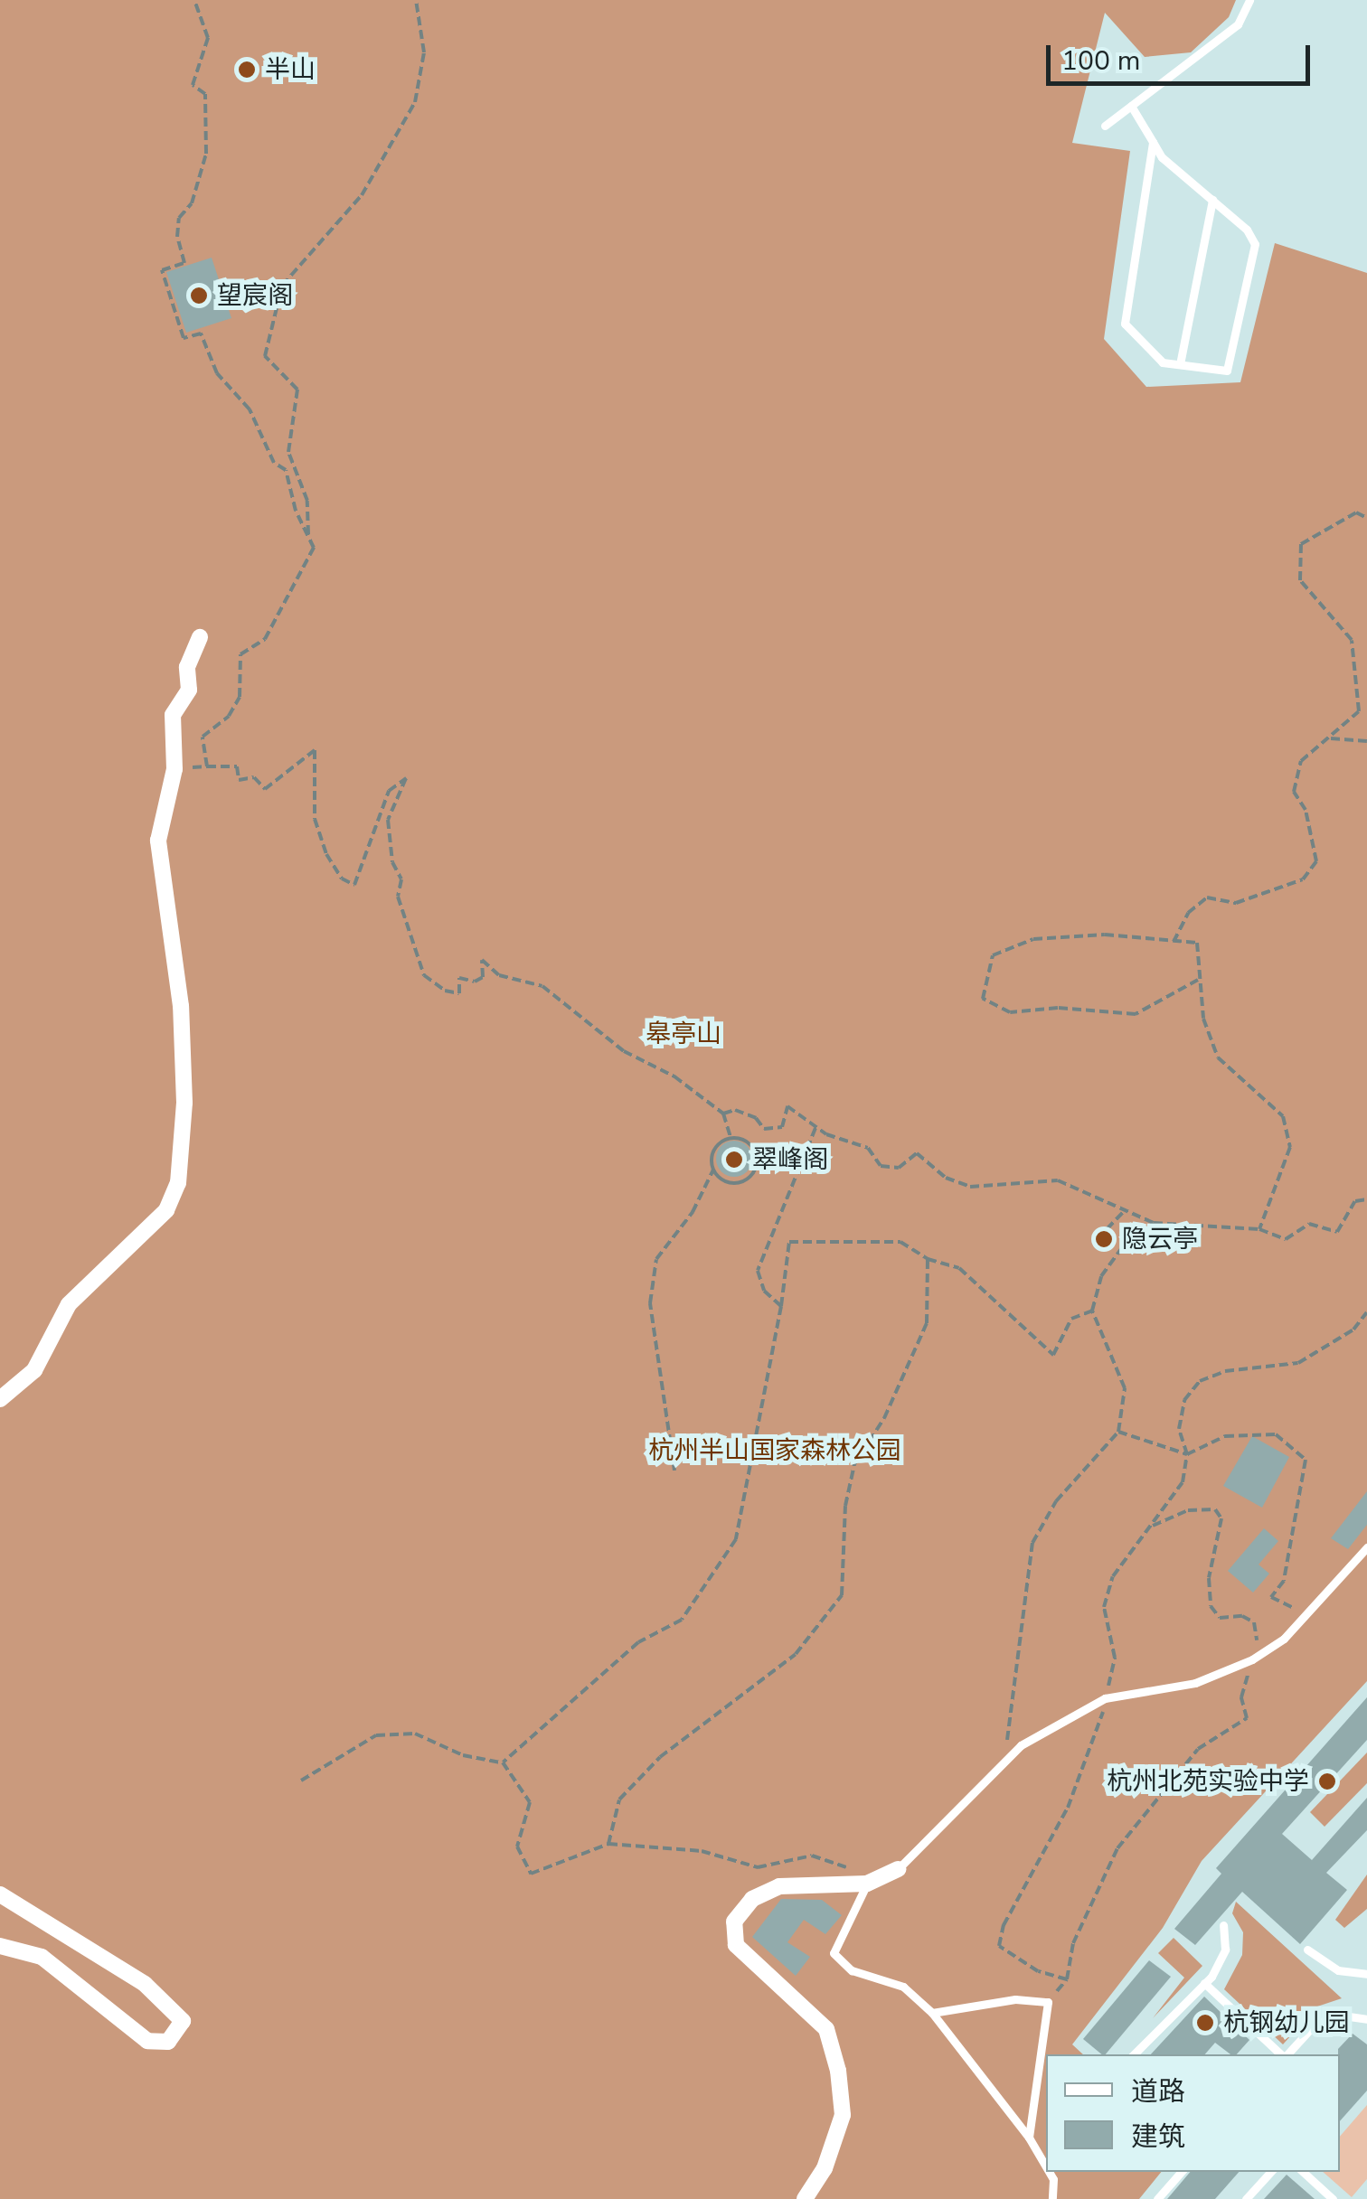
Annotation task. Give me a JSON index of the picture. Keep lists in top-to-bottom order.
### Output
{
  "parks": ["皋亭山", "杭州半山国家森林公园"],
  "places": [
    "半山",
    "望宸阁",
    "翠峰阁",
    "隐云亭",
    "杭州北苑实验中学",
    "杭钢幼儿园"
  ],
  "legend": ["道路", "建筑"],
  "scale_bar": "100 m"
}
